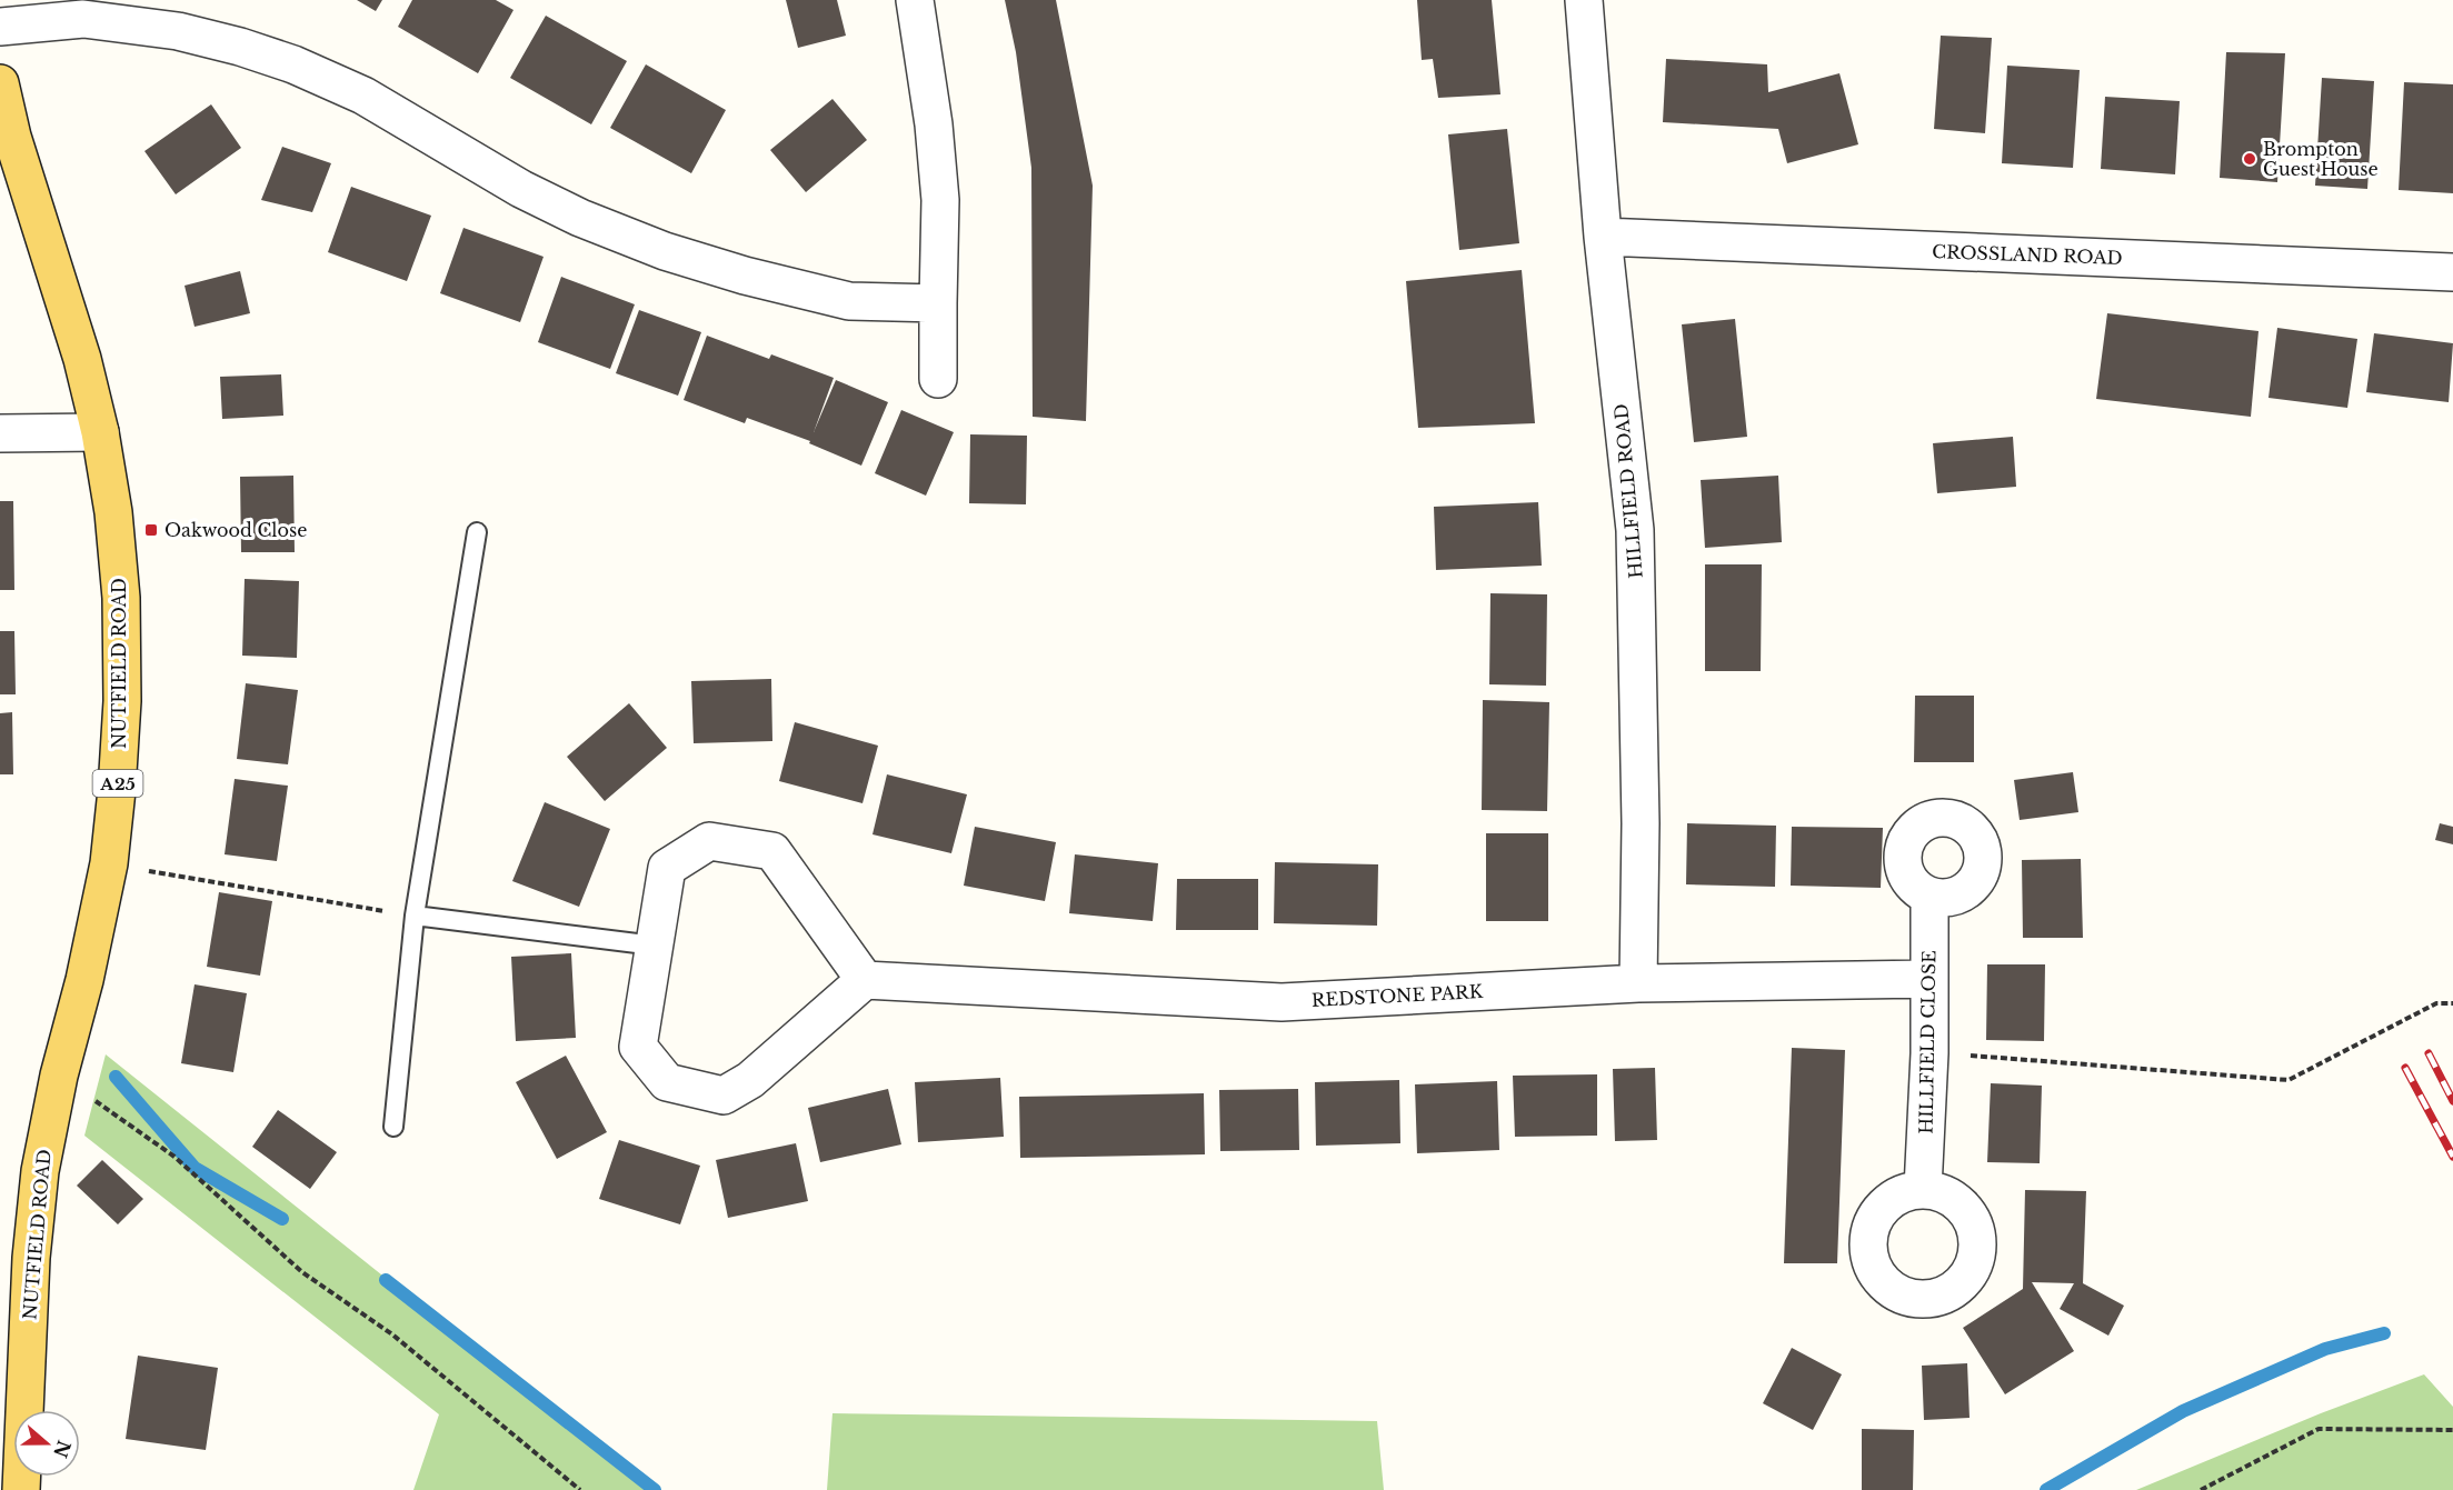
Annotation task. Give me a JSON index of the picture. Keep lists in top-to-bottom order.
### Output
{
  "streets": {
    "main road": ["NUTFIELD ROAD", "A25"],
    "street": [
      "CROSSLAND ROAD",
      "HILLFIELD ROAD",
      "REDSTONE PARK",
      "HILLFIELD CLOSE"
    ]
  },
  "crossings": [
    ["CROSSLAND ROAD", "HILLFIELD ROAD"],
    ["HILLFIELD ROAD", "REDSTONE PARK"],
    ["REDSTONE PARK", "HILLFIELD CLOSE"]
  ],
  "places": {
    "other": ["Brompton Guest House"],
    "transit": ["Oakwood Close"]
  },
  "north": "right"
}
